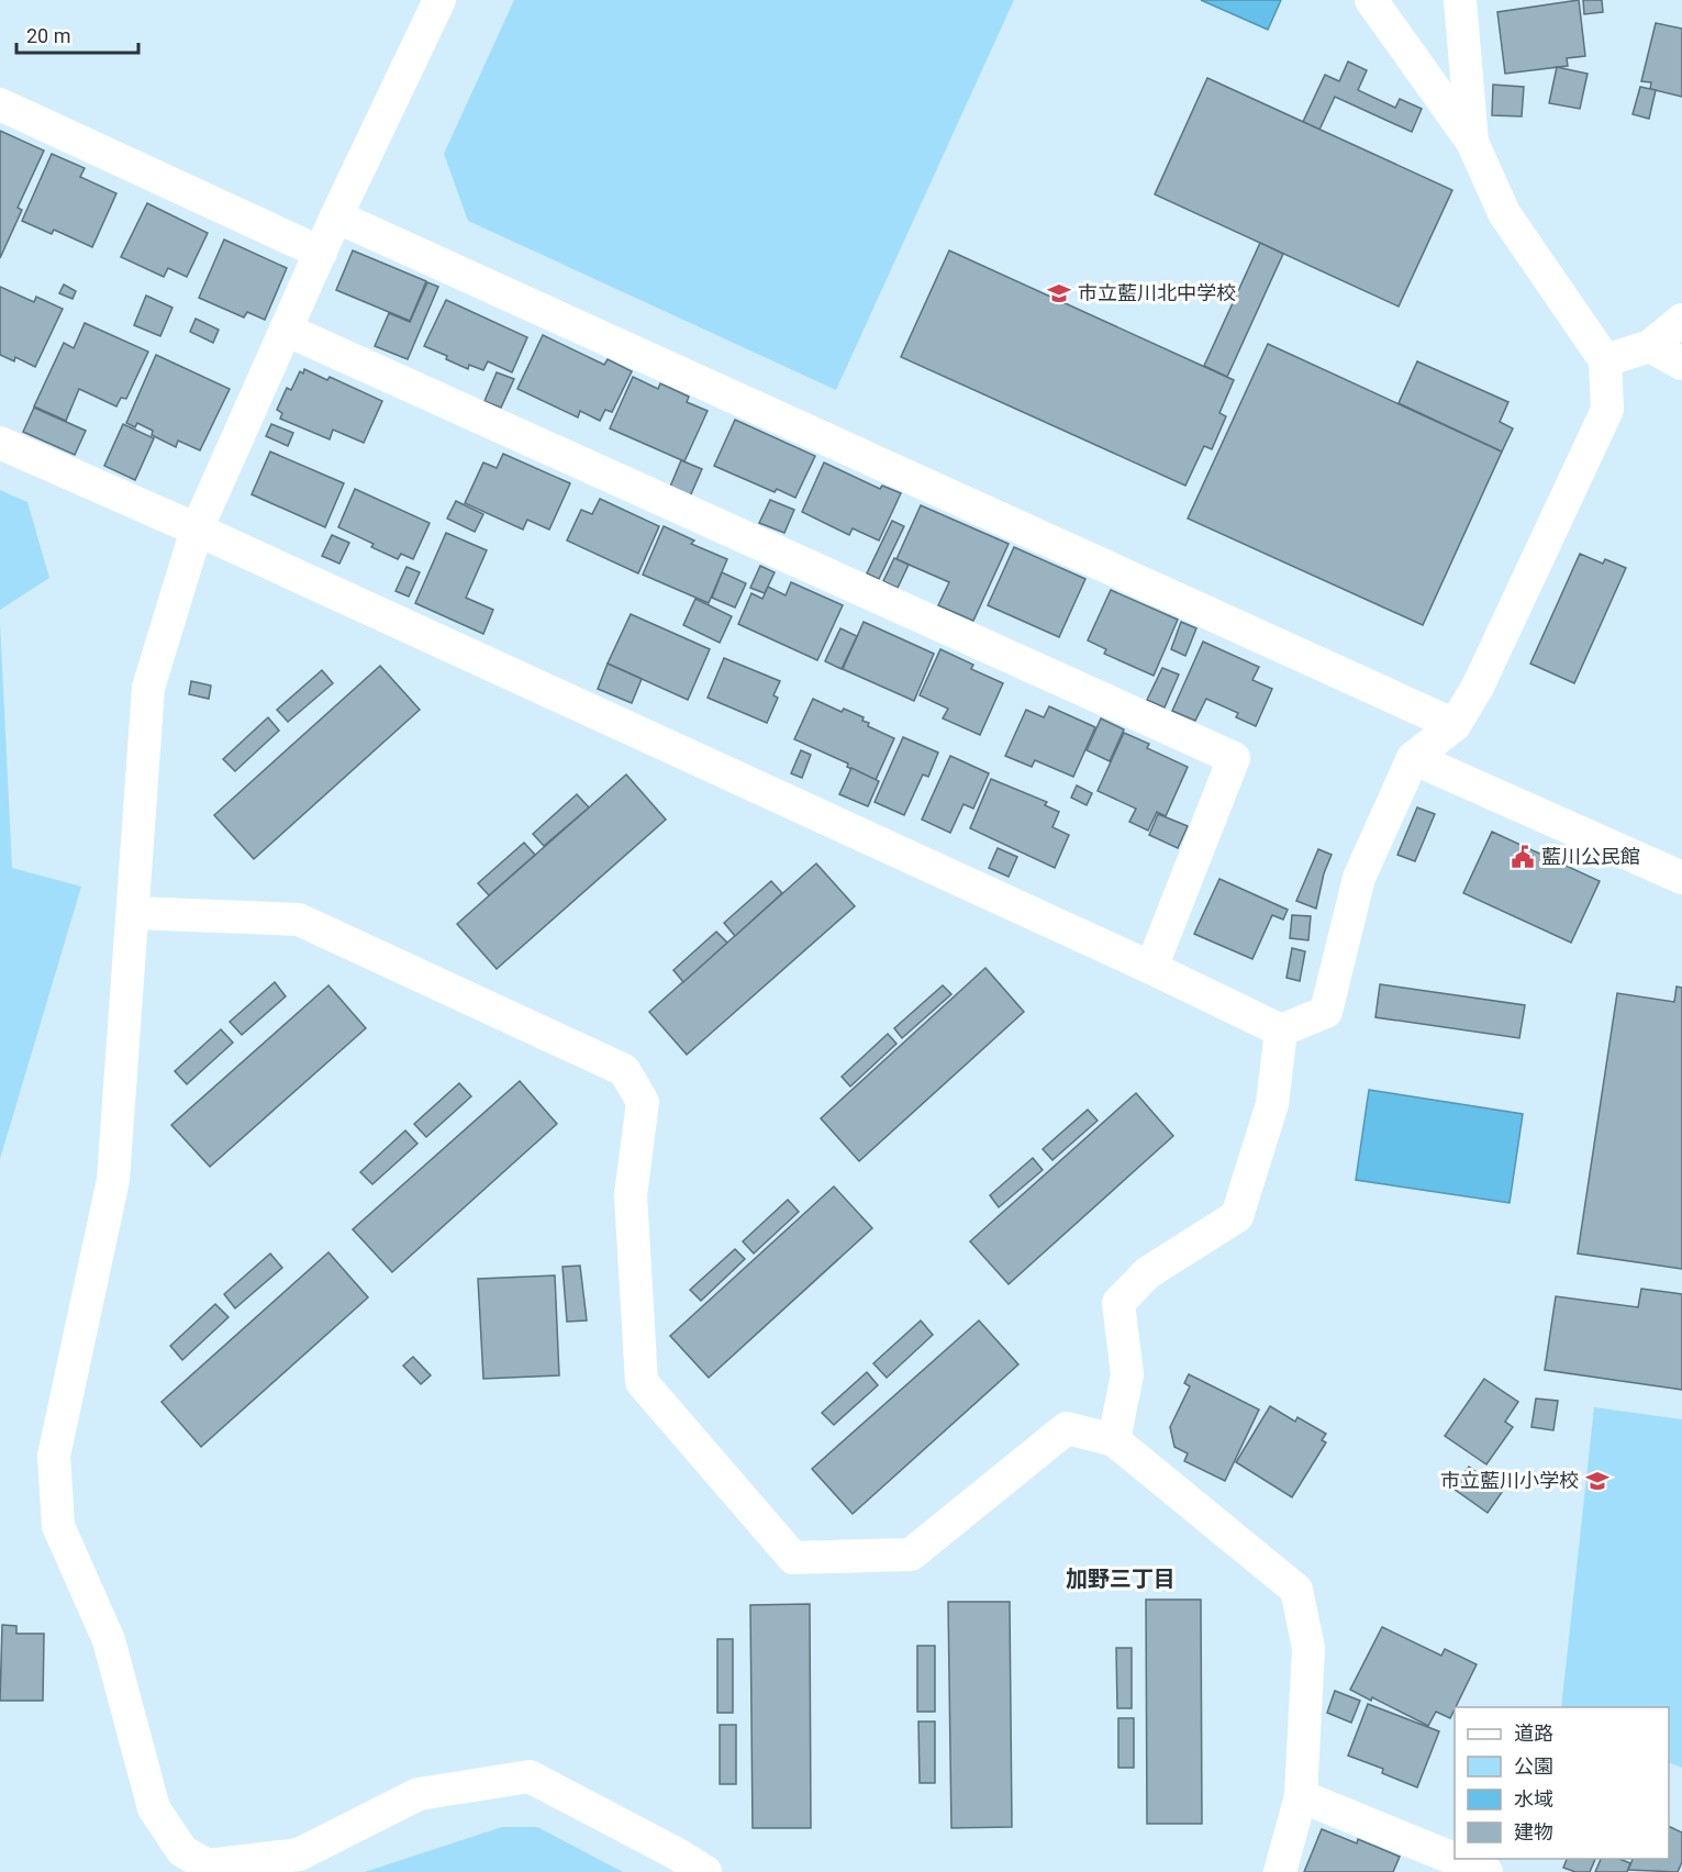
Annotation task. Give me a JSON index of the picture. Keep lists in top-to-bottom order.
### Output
{
  "districts": ["加野三丁目"],
  "places": {
    "school or university": ["市立藍川北中学校", "市立藍川小学校"],
    "public building": ["藍川公民館"]
  },
  "legend": [
    "道路",
    "公園",
    "水域",
    "建物"
  ],
  "scale_bar": "20 m"
}
